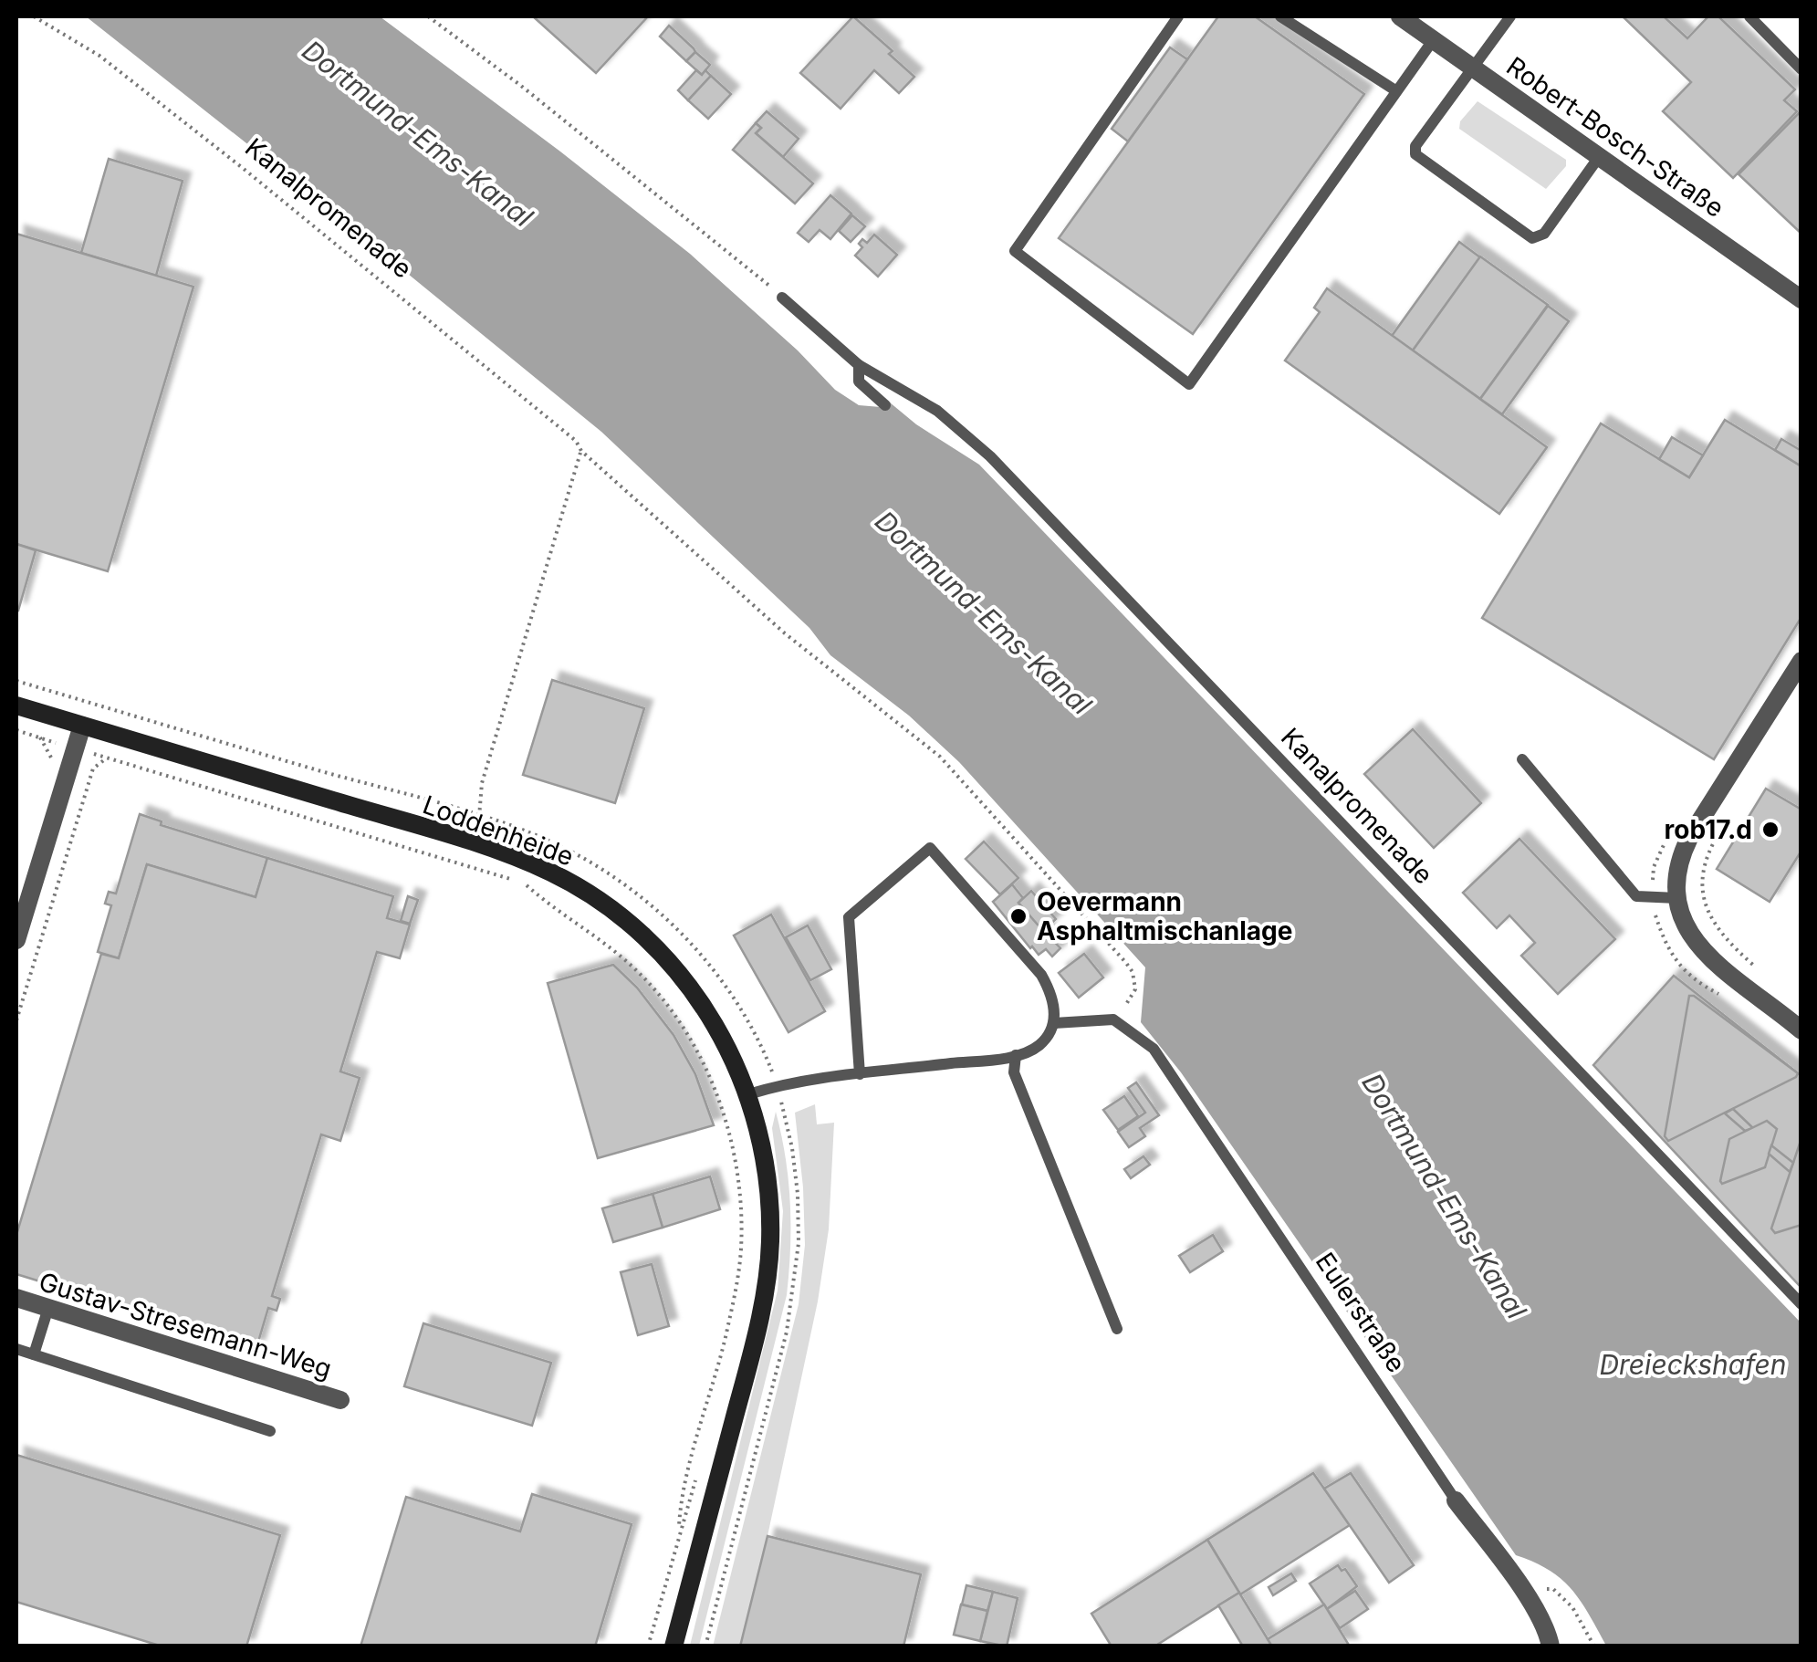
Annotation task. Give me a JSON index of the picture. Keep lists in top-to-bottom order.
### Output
{
  "streets": {
    "street": [
      "Robert-Bosch-Straße",
      "Loddenheide",
      "Eulerstraße",
      "Gustav-Stresemann-Weg"
    ],
    "lane": ["Kanalpromenade"]
  },
  "crossings": [
    ["Kanalpromenade", "Eulerstraße"]
  ],
  "water": ["Dortmund-Ems-Kanal", "Dreieckshafen"],
  "places": ["rob17.d", "Oevermann Asphaltmischanlage"]
}
